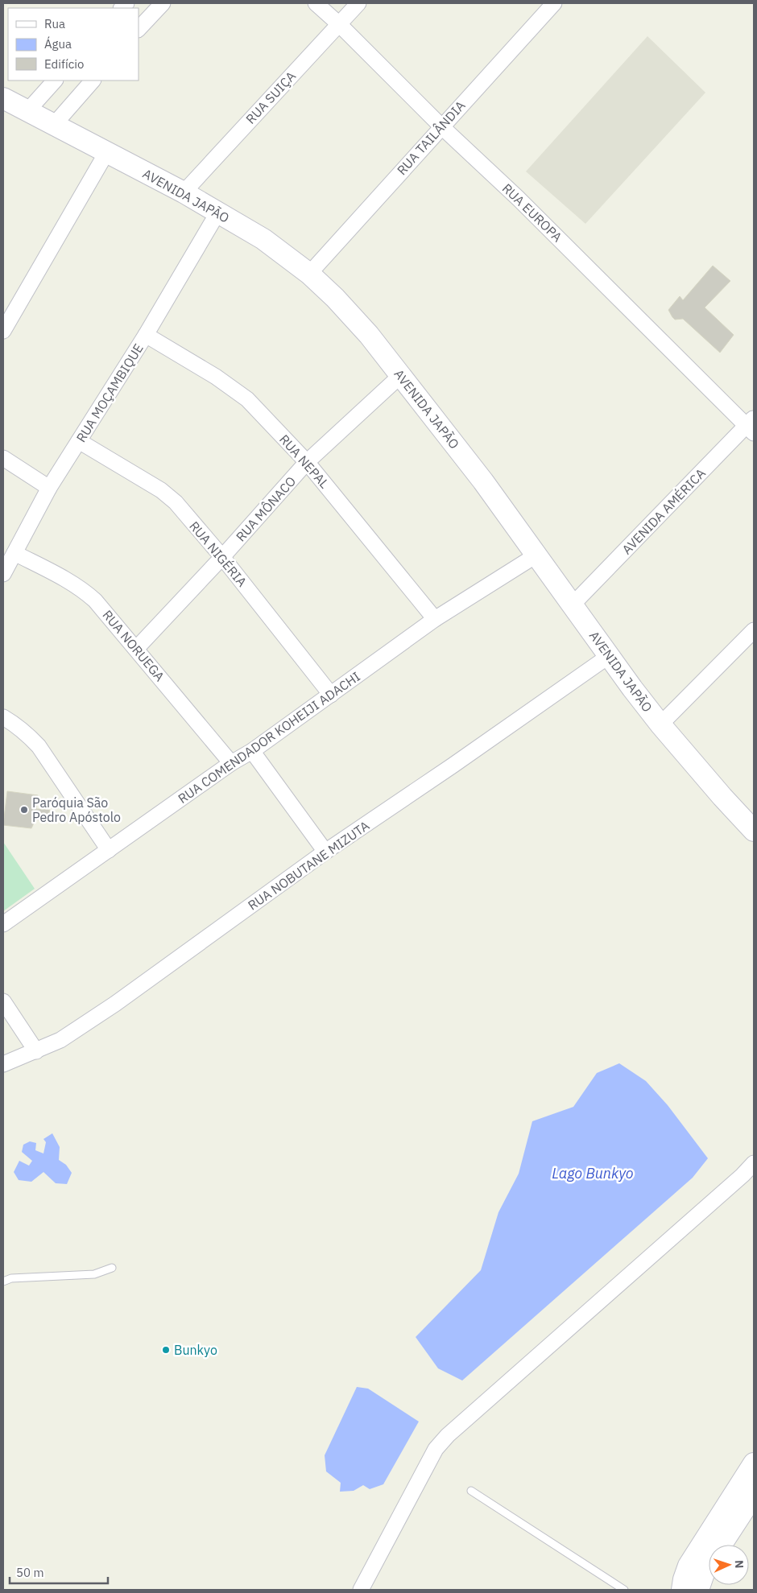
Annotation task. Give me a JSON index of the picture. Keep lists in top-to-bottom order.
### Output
{
  "streets": {
    "main road": ["AVENIDA JAPÃO"],
    "street": [
      "RUA SUIÇA",
      "RUA TAILÂNDIA",
      "RUA EUROPA",
      "RUA MOÇAMBIQUE",
      "RUA NEPAL",
      "RUA MÔNACO",
      "AVENIDA AMÉRICA",
      "RUA NIGÉRIA",
      "RUA NORUEGA",
      "RUA COMENDADOR KOHEIJI ADACHI",
      "RUA NOBUTANE MIZUTA"
    ]
  },
  "crossings": [
    ["RUA SUIÇA", "AVENIDA JAPÃO"],
    ["RUA SUIÇA", "RUA EUROPA"],
    ["RUA TAILÂNDIA", "AVENIDA JAPÃO"],
    ["RUA TAILÂNDIA", "RUA EUROPA"],
    ["AVENIDA JAPÃO", "RUA MOÇAMBIQUE"],
    ["AVENIDA JAPÃO", "RUA MÔNACO"],
    ["AVENIDA JAPÃO", "AVENIDA AMÉRICA"],
    ["AVENIDA JAPÃO", "RUA COMENDADOR KOHEIJI ADACHI"],
    ["AVENIDA JAPÃO", "RUA NOBUTANE MIZUTA"],
    ["RUA EUROPA", "AVENIDA AMÉRICA"],
    ["RUA MOÇAMBIQUE", "RUA NEPAL"],
    ["RUA MOÇAMBIQUE", "RUA NIGÉRIA"],
    ["RUA MOÇAMBIQUE", "RUA NORUEGA"],
    ["RUA NEPAL", "RUA MÔNACO"],
    ["RUA NEPAL", "RUA COMENDADOR KOHEIJI ADACHI"],
    ["RUA MÔNACO", "RUA NIGÉRIA"],
    ["RUA MÔNACO", "RUA NORUEGA"],
    ["RUA NIGÉRIA", "RUA COMENDADOR KOHEIJI ADACHI"],
    ["RUA NORUEGA", "RUA COMENDADOR KOHEIJI ADACHI"]
  ],
  "water": ["Lago Bunkyo"],
  "places": ["Paróquia São Pedro Apóstolo", "Bunkyo"],
  "legend": ["Rua", "Água", "Edifício"],
  "scale_bar": "50 m",
  "north": "right"
}
